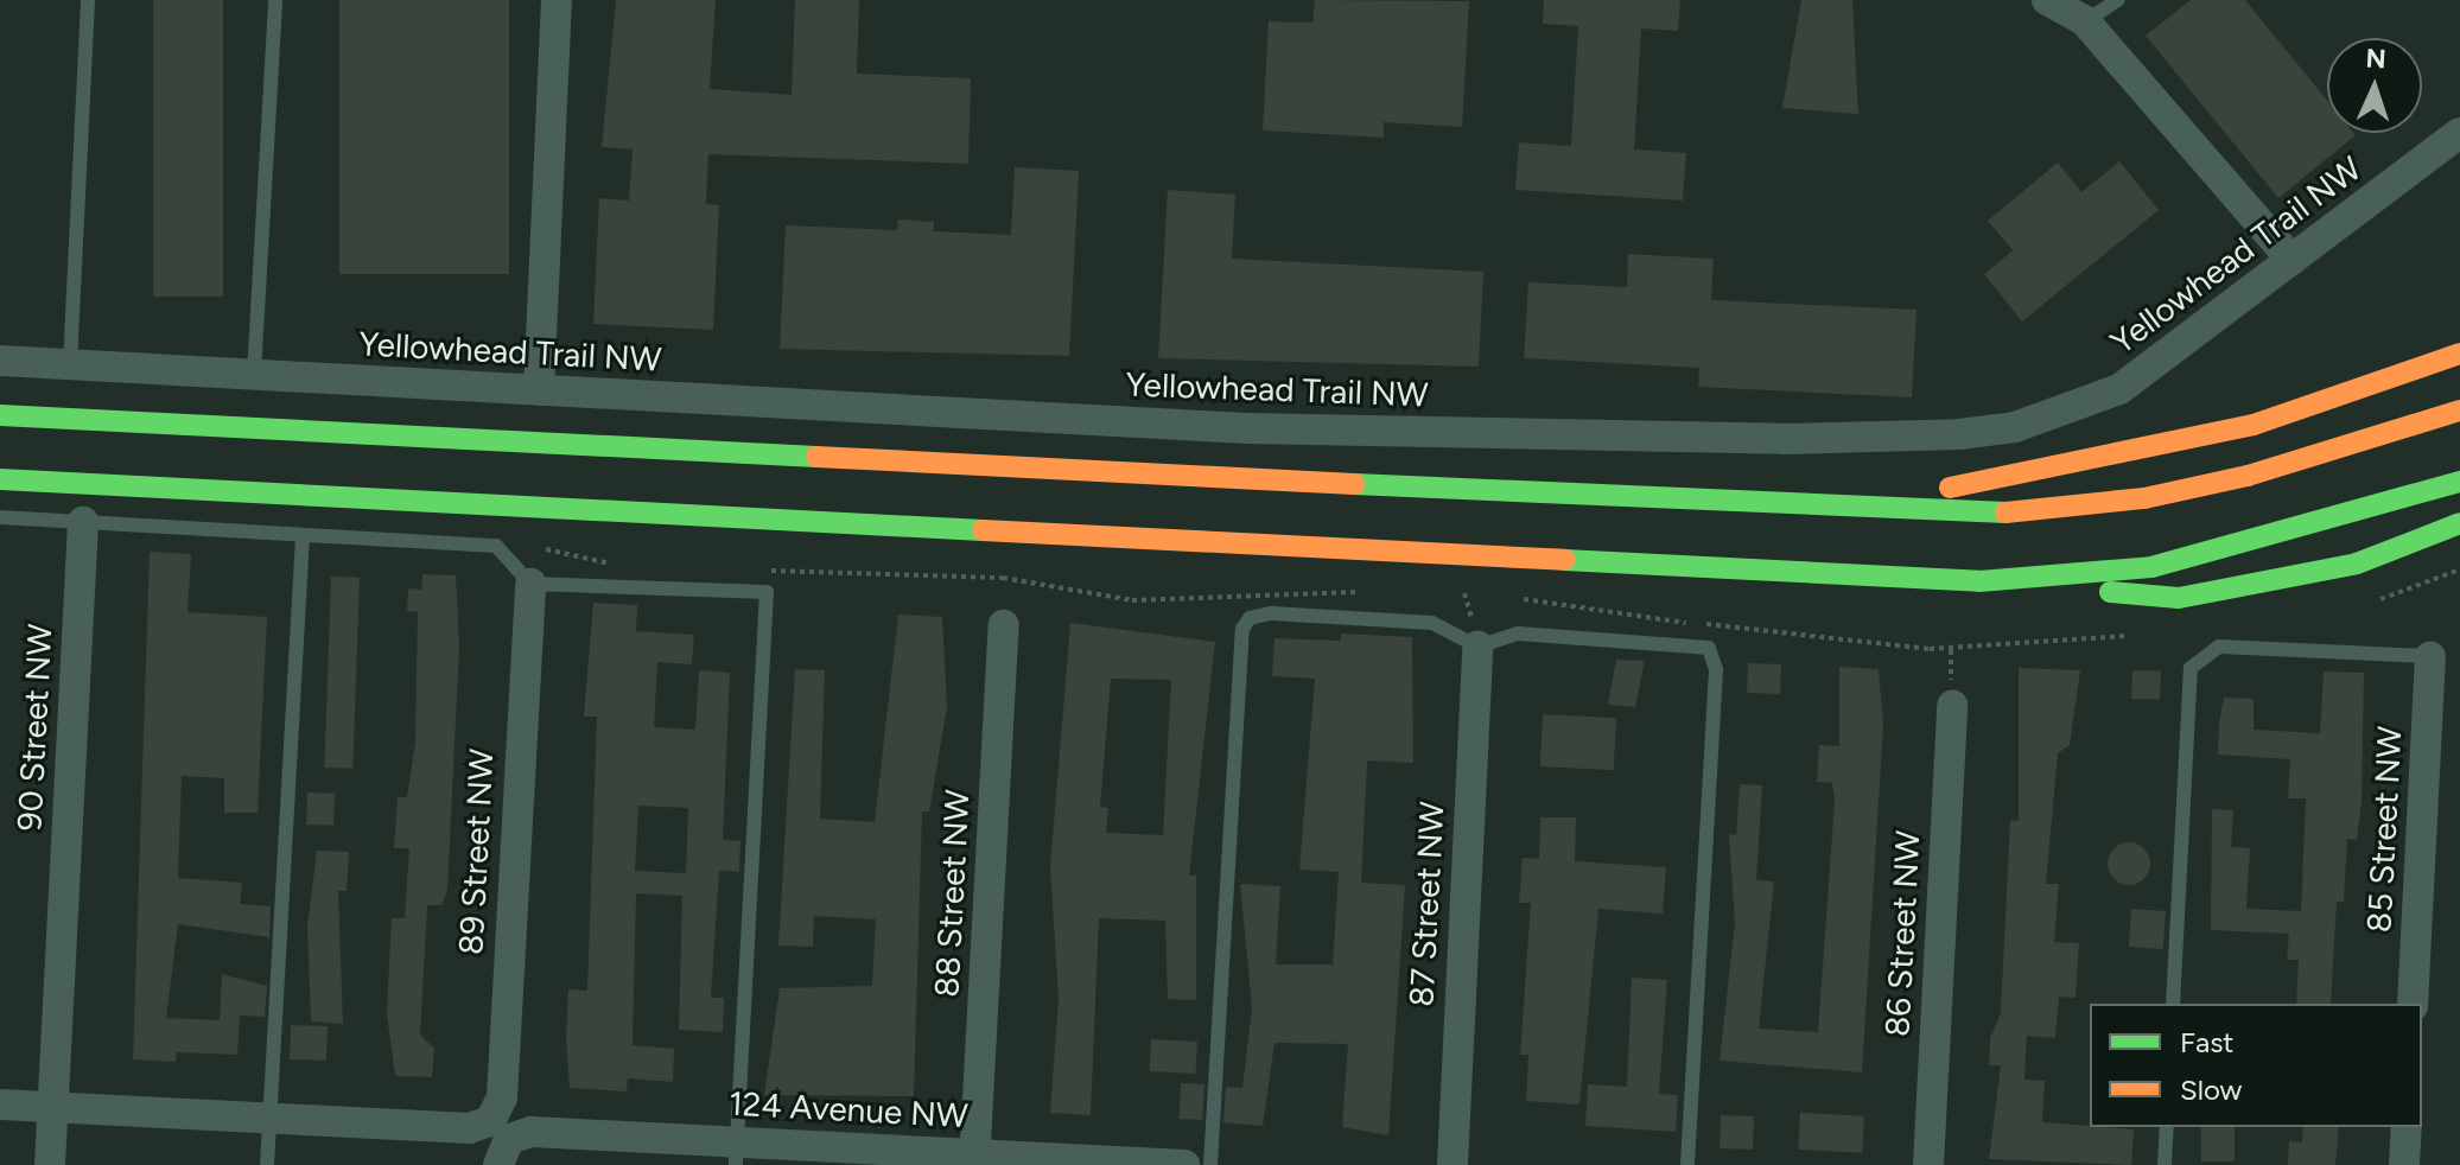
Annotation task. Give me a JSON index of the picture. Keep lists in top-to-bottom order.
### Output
{
  "streets": {
    "street": [
      "Yellowhead Trail NW",
      "90 Street NW",
      "85 Street NW",
      "89 Street NW",
      "88 Street NW",
      "87 Street NW",
      "86 Street NW",
      "124 Avenue NW"
    ]
  },
  "crossings": [
    ["90 Street NW", "124 Avenue NW"],
    ["89 Street NW", "124 Avenue NW"],
    ["88 Street NW", "124 Avenue NW"]
  ],
  "legend": ["Fast", "Slow"],
  "north": "top"
}
